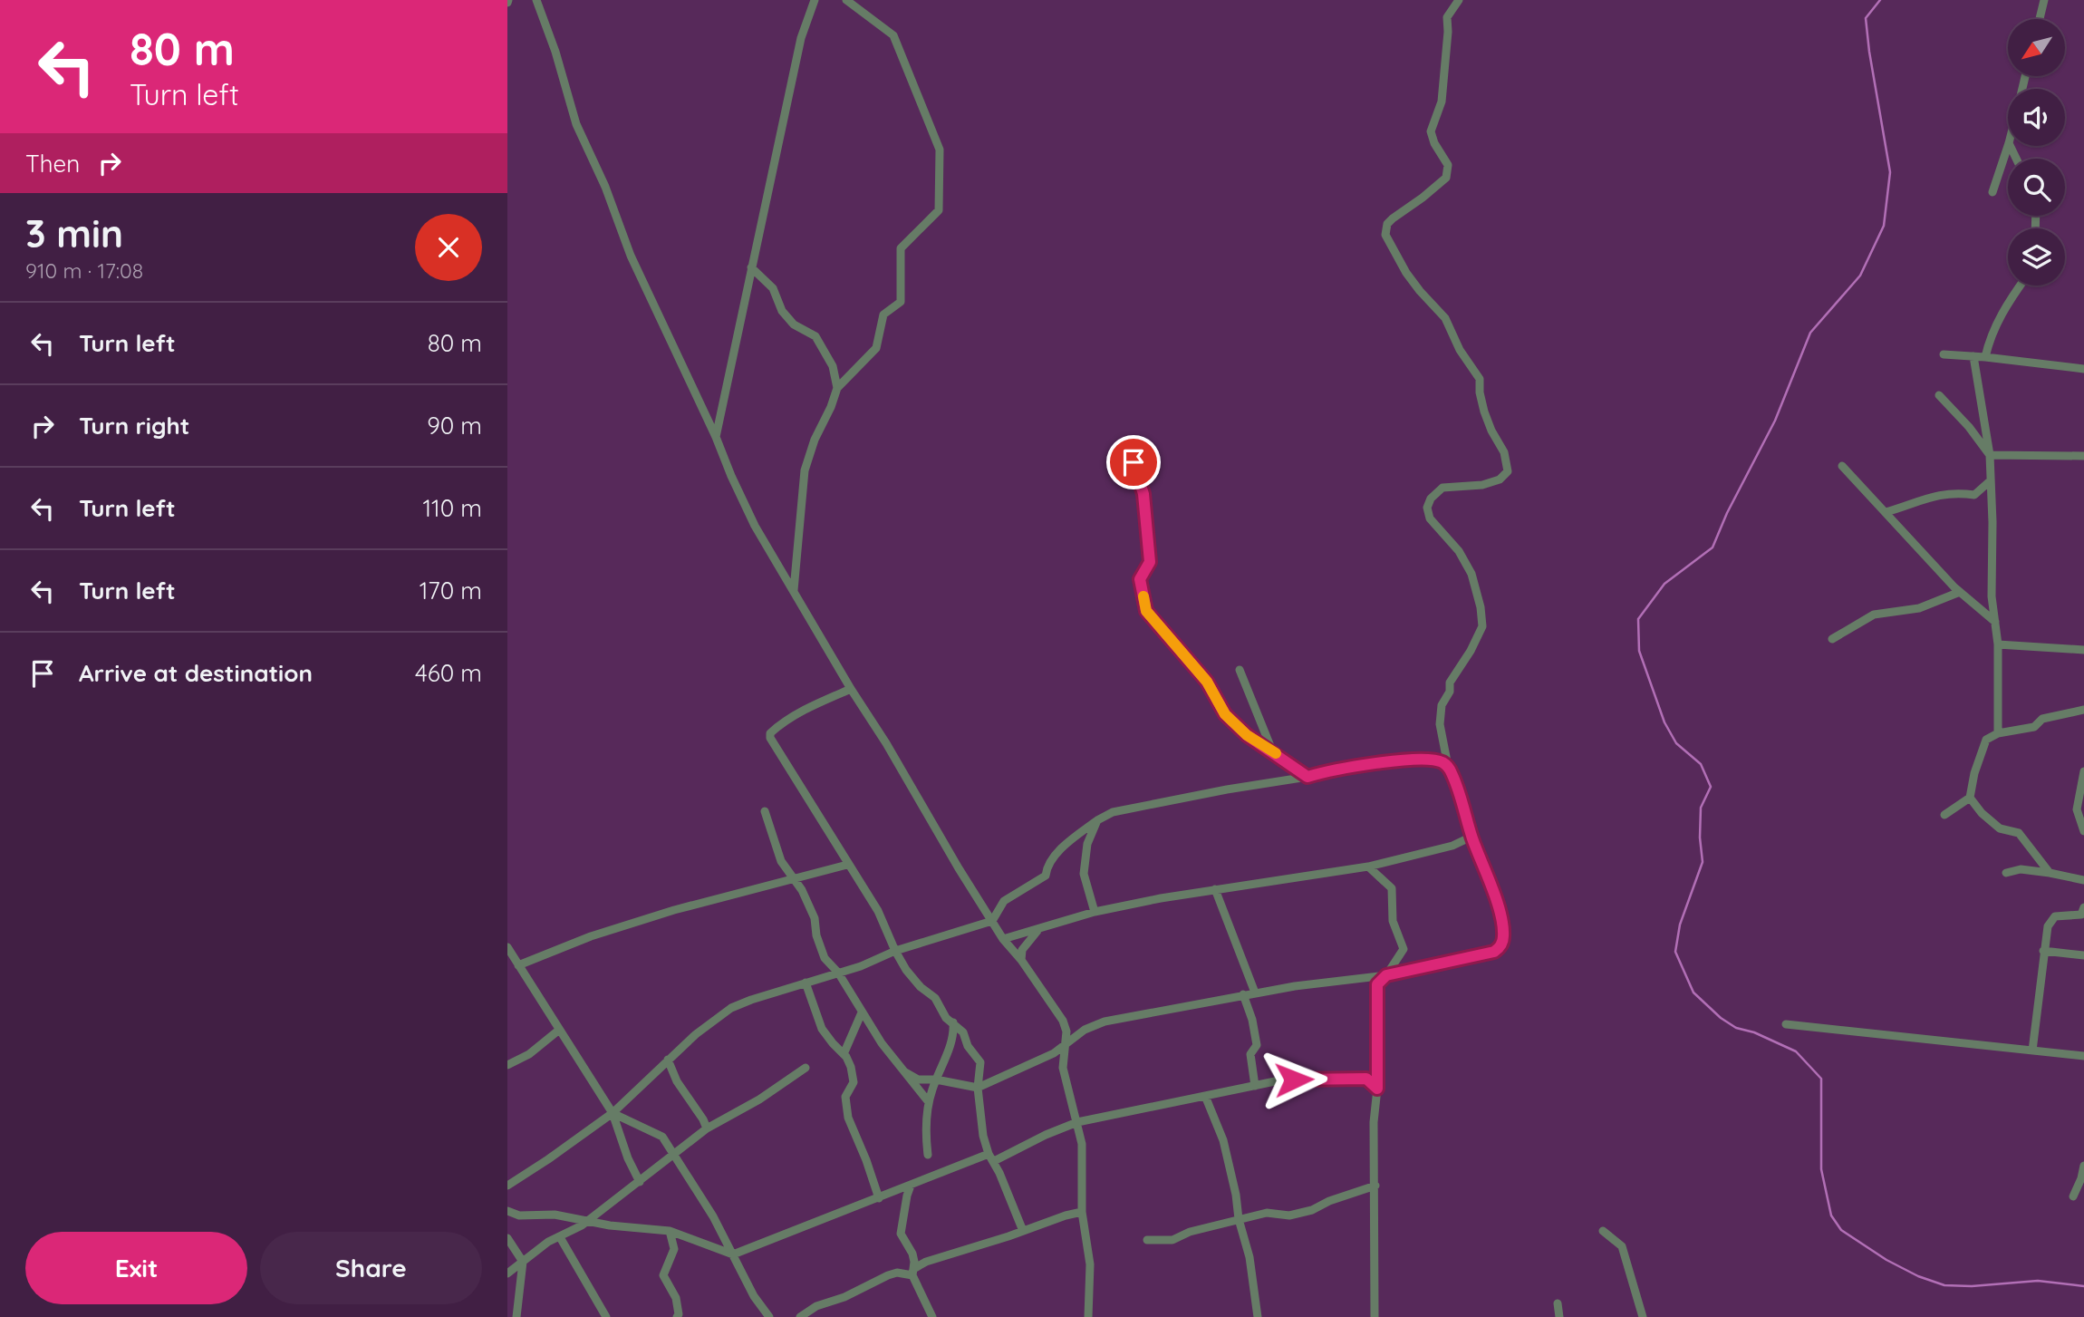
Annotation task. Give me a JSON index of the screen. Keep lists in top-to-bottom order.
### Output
{
  "north": "bottom left",
  "page": {
    "turn": ["80 m", "Turn left"],
    "then": "Then",
    "heading": ["3 min", "910 m · 17:08"],
    "list": [
      {
        "name": "Turn left",
        "value": "80 m"
      },
      {
        "name": "Turn right",
        "value": "90 m"
      },
      {
        "name": "Turn left",
        "value": "110 m"
      },
      {
        "name": "Turn left",
        "value": "170 m"
      },
      {
        "name": "Arrive at destination",
        "value": "460 m"
      }
    ],
    "buttons": ["Exit", "Share"]
  }
}
